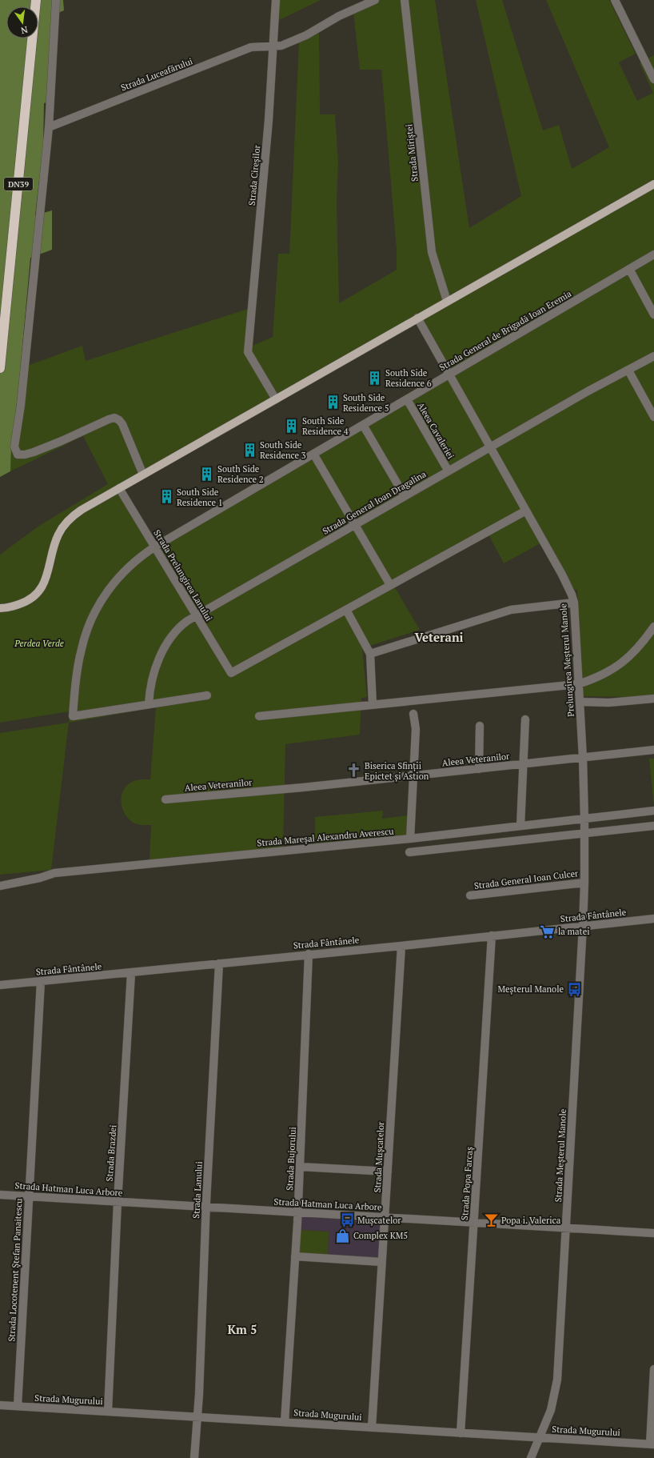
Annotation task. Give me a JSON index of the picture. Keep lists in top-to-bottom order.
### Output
{
  "streets": {
    "highway": ["DN39"],
    "street": [
      "Strada Luceafărului",
      "Strada Miriștei",
      "Strada Cireșilor",
      "Strada General de Brigadă Ioan Eremia",
      "Aleea Cavaleriei",
      "Strada General Ioan Dragalina",
      "Strada Prelungirea Lanului",
      "Prelungirea Meșterul Manole",
      "Aleea Veteranilor",
      "Strada Mareșal Alexandru Averescu",
      "Strada General Ioan Culcer",
      "Strada Fântânele",
      "Strada Brazdei",
      "Strada Meșterul Manole",
      "Strada Mușcatelor",
      "Strada Bujorului",
      "Strada Popa Farcaș",
      "Strada Hatman Luca Arbore",
      "Strada Lanului",
      "Strada Locotenent Ștefan Panaitescu",
      "Strada Mugurului"
    ]
  },
  "crossings": [
    ["Strada Luceafărului", "Strada Cireșilor"],
    ["Strada General de Brigadă Ioan Eremia", "Aleea Cavaleriei"],
    ["Strada General de Brigadă Ioan Eremia", "Strada General Ioan Dragalina"],
    ["Strada General de Brigadă Ioan Eremia", "Strada Prelungirea Lanului"],
    ["Strada General de Brigadă Ioan Eremia", "Prelungirea Meșterul Manole"],
    ["Aleea Cavaleriei", "Strada General Ioan Dragalina"],
    ["Strada General Ioan Dragalina", "Strada Prelungirea Lanului"],
    ["Strada General Ioan Dragalina", "Prelungirea Meșterul Manole"],
    ["Prelungirea Meșterul Manole", "Aleea Veteranilor"],
    ["Prelungirea Meșterul Manole", "Strada Mareșal Alexandru Averescu"],
    ["Prelungirea Meșterul Manole", "Strada General Ioan Culcer"],
    ["Prelungirea Meșterul Manole", "Strada Fântânele"],
    ["Prelungirea Meșterul Manole", "Strada Meșterul Manole"],
    ["Strada Fântânele", "Strada Brazdei"],
    ["Strada Fântânele", "Strada Meșterul Manole"],
    ["Strada Fântânele", "Strada Mușcatelor"],
    ["Strada Fântânele", "Strada Bujorului"],
    ["Strada Fântânele", "Strada Popa Farcaș"],
    ["Strada Fântânele", "Strada Lanului"],
    ["Strada Fântânele", "Strada Locotenent Ștefan Panaitescu"],
    ["Strada Brazdei", "Strada Hatman Luca Arbore"],
    ["Strada Brazdei", "Strada Mugurului"],
    ["Strada Meșterul Manole", "Strada Hatman Luca Arbore"],
    ["Strada Meșterul Manole", "Strada Mugurului"],
    ["Strada Mușcatelor", "Strada Hatman Luca Arbore"],
    ["Strada Mușcatelor", "Strada Mugurului"],
    ["Strada Bujorului", "Strada Hatman Luca Arbore"],
    ["Strada Bujorului", "Strada Mugurului"],
    ["Strada Popa Farcaș", "Strada Hatman Luca Arbore"],
    ["Strada Popa Farcaș", "Strada Mugurului"],
    ["Strada Hatman Luca Arbore", "Strada Lanului"],
    ["Strada Hatman Luca Arbore", "Strada Locotenent Ștefan Panaitescu"],
    ["Strada Lanului", "Strada Mugurului"],
    ["Strada Locotenent Ștefan Panaitescu", "Strada Mugurului"]
  ],
  "districts": ["Veterani", "Km 5"],
  "parks": ["Perdea Verde"],
  "places": {
    "building": [
      "South Side Residence 6",
      "South Side Residence 5",
      "South Side Residence 4",
      "South Side Residence 3",
      "South Side Residence 2",
      "South Side Residence 1"
    ],
    "church": ["Biserica Sfinții Epictet și Astion"],
    "supermarket": ["la matei"],
    "bus stop": ["Meșterul Manole", "Mușcatelor"],
    "bar": ["Popa i. Valerica"],
    "shop": ["Complex KM5"]
  },
  "north": "bottom"
}
